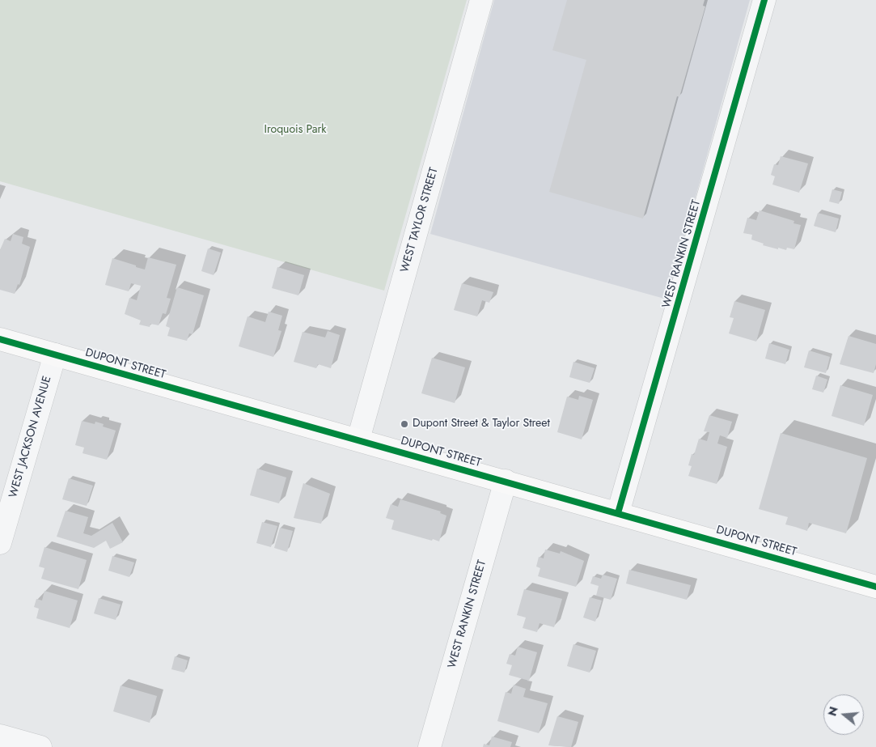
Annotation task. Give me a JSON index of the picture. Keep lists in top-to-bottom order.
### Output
{
  "streets": {
    "street": [
      "WEST TAYLOR STREET",
      "WEST RANKIN STREET",
      "DUPONT STREET",
      "WEST JACKSON AVENUE"
    ]
  },
  "crossings": [
    ["WEST TAYLOR STREET", "DUPONT STREET"],
    ["WEST RANKIN STREET", "DUPONT STREET"],
    ["DUPONT STREET", "WEST JACKSON AVENUE"]
  ],
  "parks": ["Iroquois Park"],
  "places": ["Dupont Street & Taylor Street"],
  "north": "left"
}
